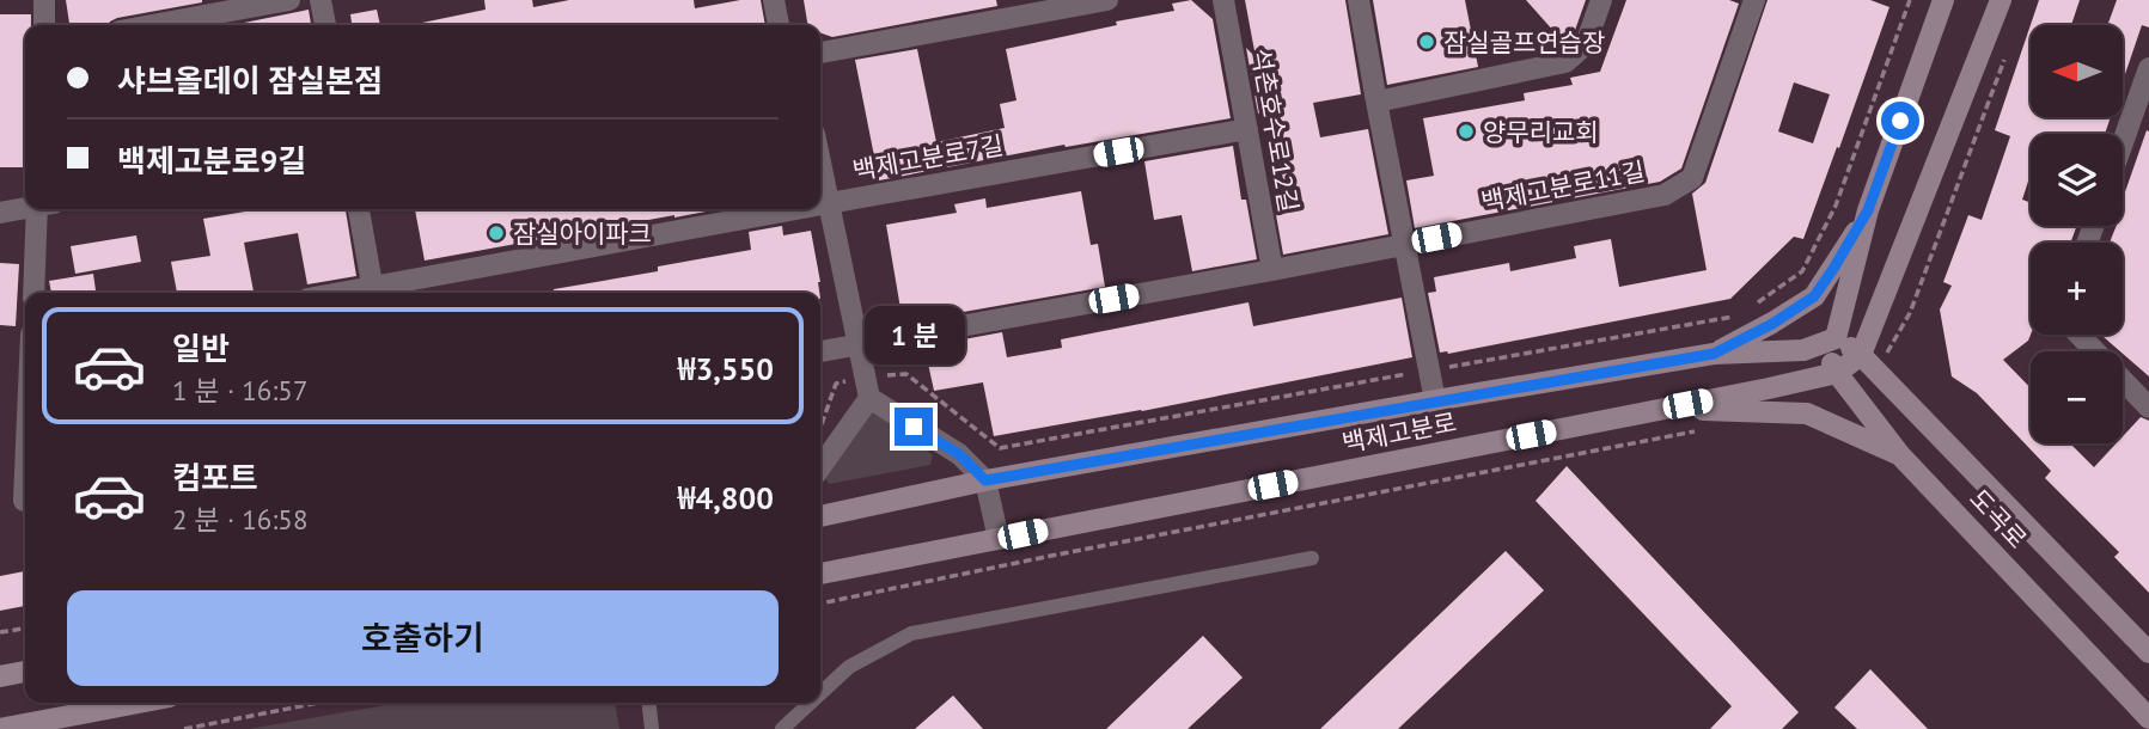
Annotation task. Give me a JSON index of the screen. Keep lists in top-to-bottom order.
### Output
{
  "streets": {
    "main road": ["백제고분로", "도곡로"],
    "street": ["석촌호수로12길", "백제고분로7길", "백제고분로11길"]
  },
  "crossings": [
    ["석촌호수로12길", "백제고분로7길"],
    ["석촌호수로12길", "백제고분로11길"],
    ["백제고분로", "도곡로"]
  ],
  "places": ["잠실골프연습장", "양무리교회", "잠실아이파크"],
  "north": "left",
  "page": {
    "map_buttons": ["+", "−"],
    "banner": ["샤브올데이 잠실본점", "백제고분로9길"],
    "bubble": "1 분",
    "list": [
      {
        "name": "일반",
        "note": "1 분 · 16:57",
        "value": "₩3,550"
      },
      {
        "name": "컴포트",
        "note": "2 분 · 16:58",
        "value": "₩4,800"
      }
    ],
    "buttons": "호출하기"
  }
}
